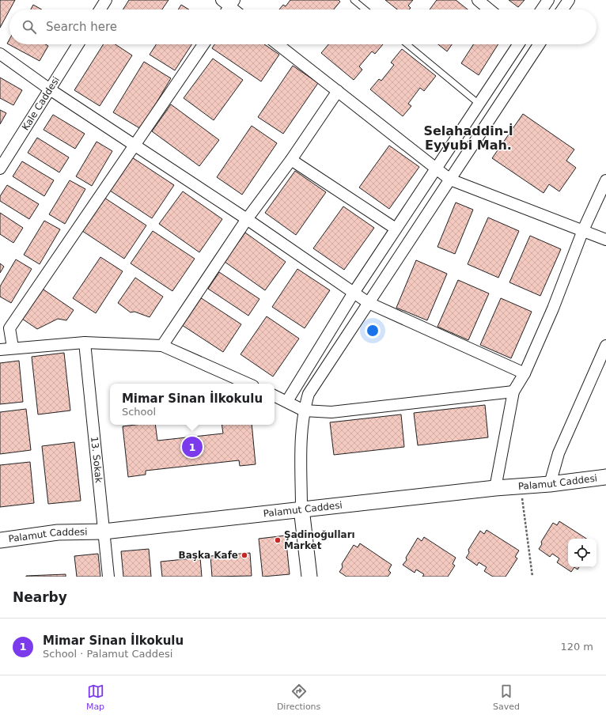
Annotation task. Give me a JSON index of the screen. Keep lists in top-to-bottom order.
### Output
{
  "streets": {
    "street": ["Kale Caddesi", "13. Sokak", "Palamut Caddesi"]
  },
  "crossings": [
    ["13. Sokak", "Palamut Caddesi"]
  ],
  "districts": ["Selahaddin-İ Eyyubi Mah."],
  "places": ["Şadinoğulları Market", "Başka Kafe"],
  "page": {
    "search": "Search here",
    "popup": ["Mimar Sinan İlkokulu", "School"],
    "pins": "1",
    "heading": "Nearby",
    "list": [
      {
        "mark": "1",
        "name": "Mimar Sinan İlkokulu",
        "note": "School · Palamut Caddesi",
        "value": "120 m"
      }
    ],
    "nav": ["Map", "Directions", "Saved"]
  }
}
